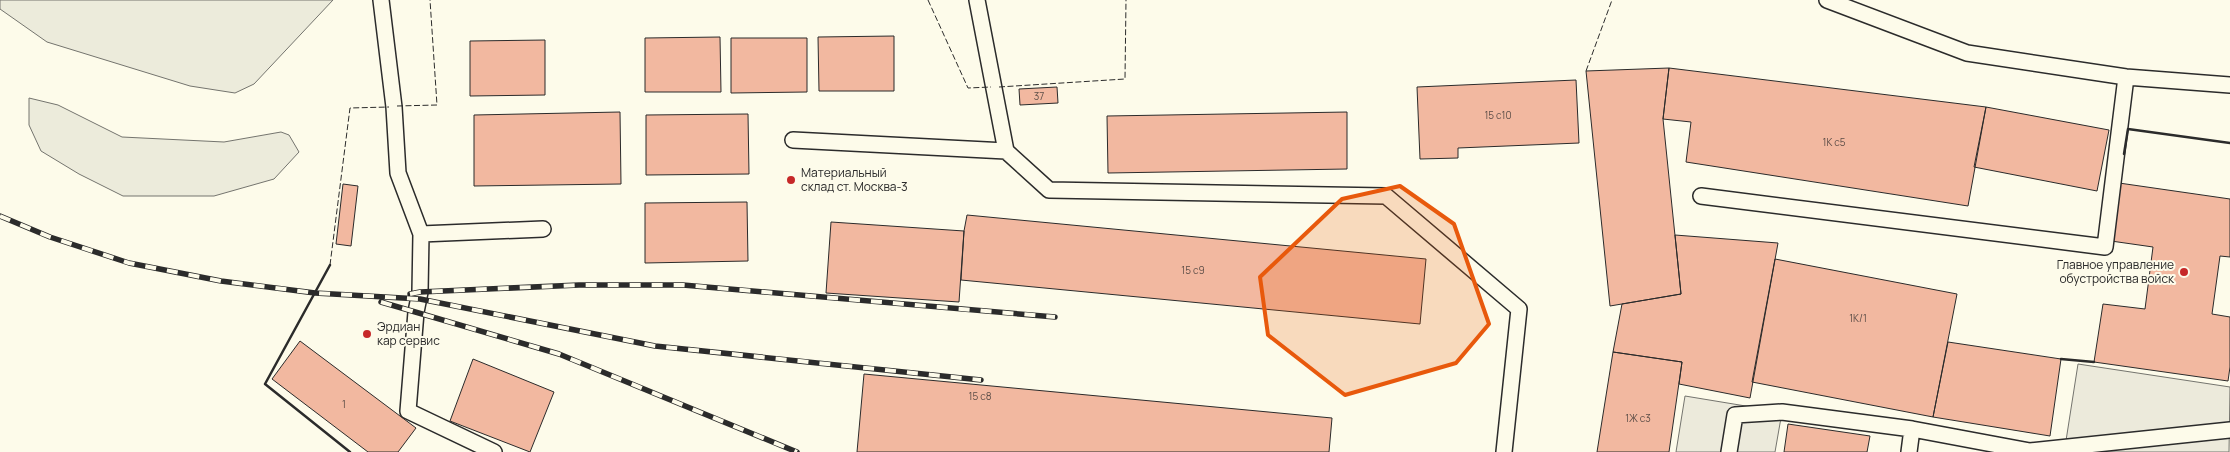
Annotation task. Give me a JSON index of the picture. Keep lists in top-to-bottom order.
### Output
{
  "places": ["Материальный склад ст. Москва-3", "Главное управление обустройства войск", "Эрдиан кар сервис"],
  "house_numbers": [
    "37",
    "15 с10",
    "1К с5",
    "15 с9",
    "1К/1",
    "15 с8",
    "1",
    "1Ж с3"
  ]
}
